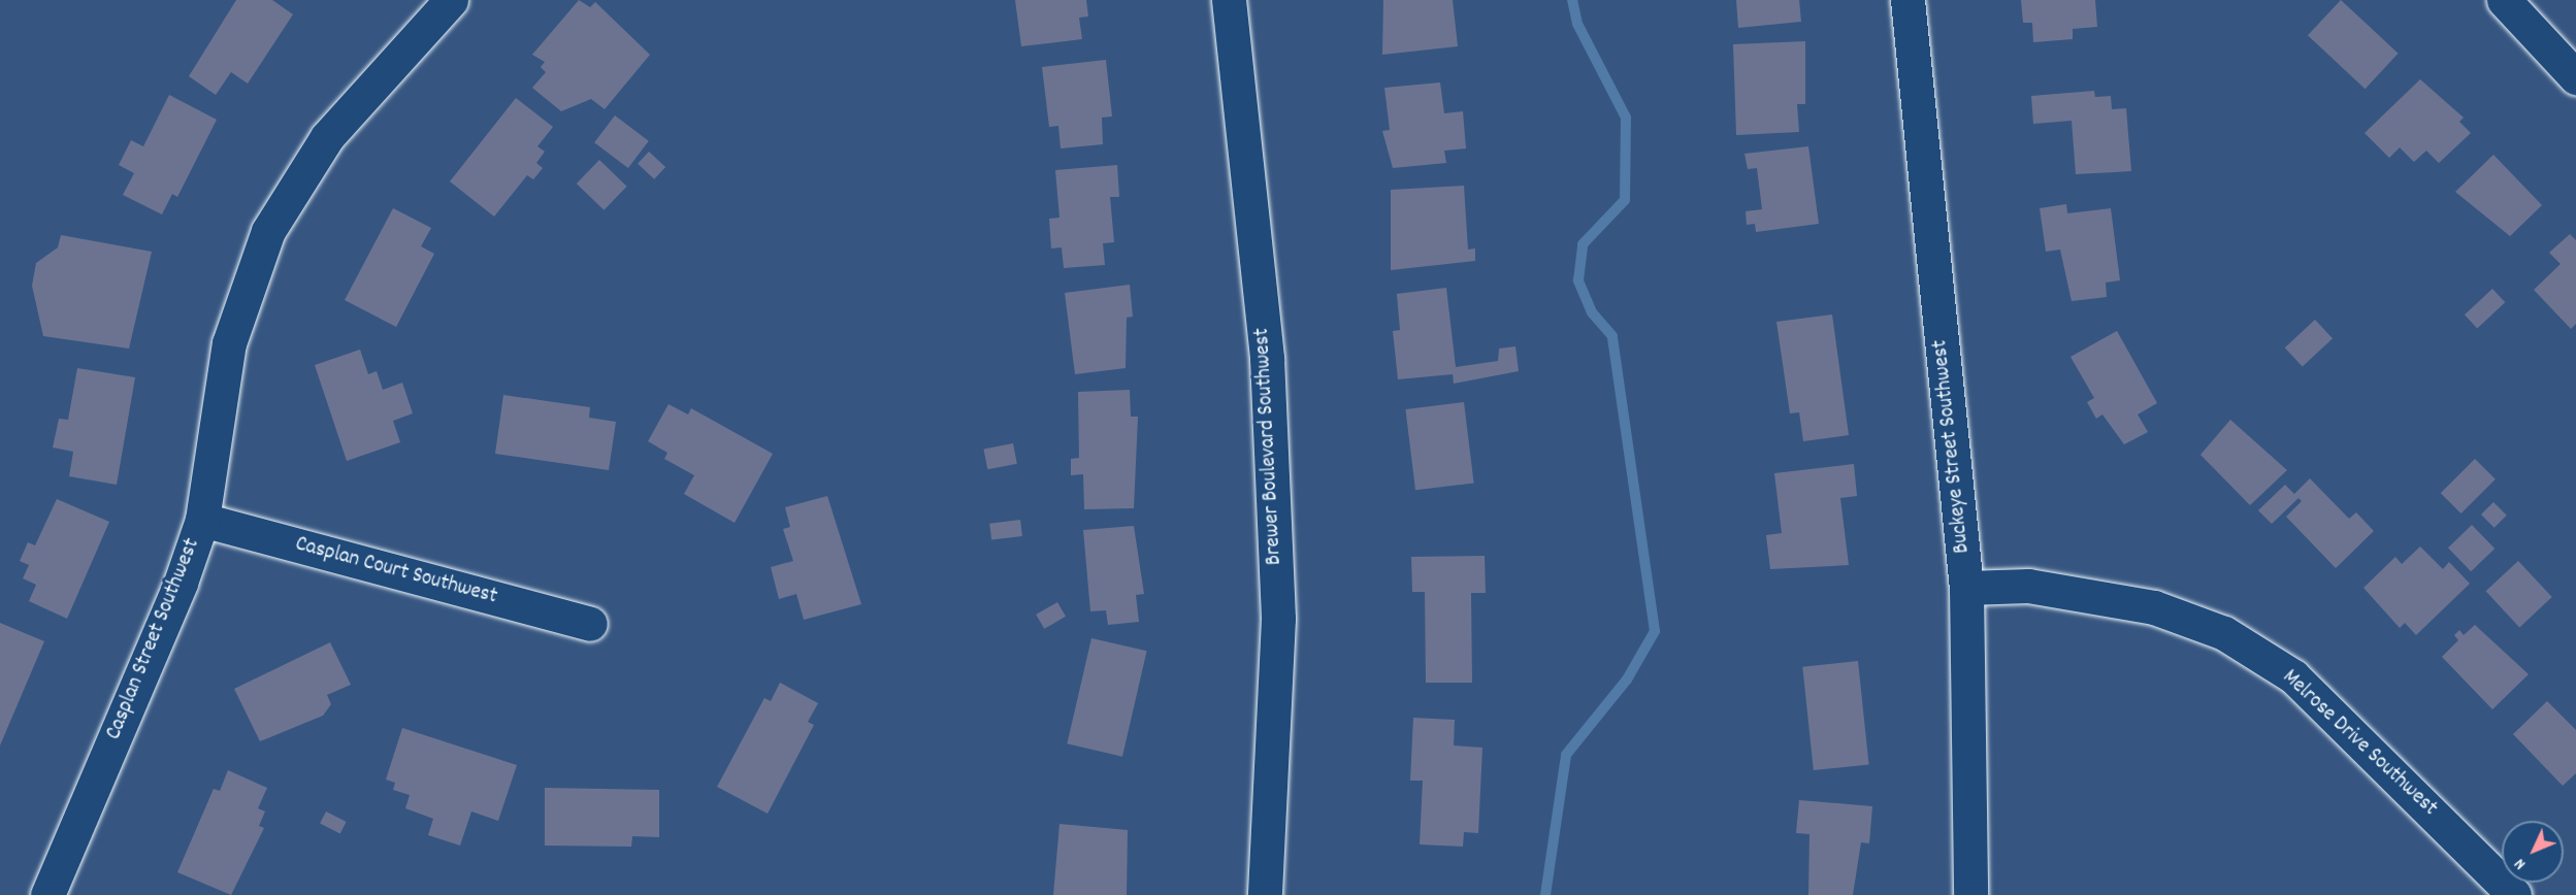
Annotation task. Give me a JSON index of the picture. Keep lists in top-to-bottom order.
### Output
{
  "streets": {
    "street": [
      "Brewer Boulevard Southwest",
      "Buckeye Street Southwest",
      "Casplan Court Southwest",
      "Casplan Street Southwest",
      "Melrose Drive Southwest"
    ]
  },
  "crossings": [
    ["Buckeye Street Southwest", "Melrose Drive Southwest"],
    ["Casplan Court Southwest", "Casplan Street Southwest"]
  ],
  "north": "bottom left"
}
